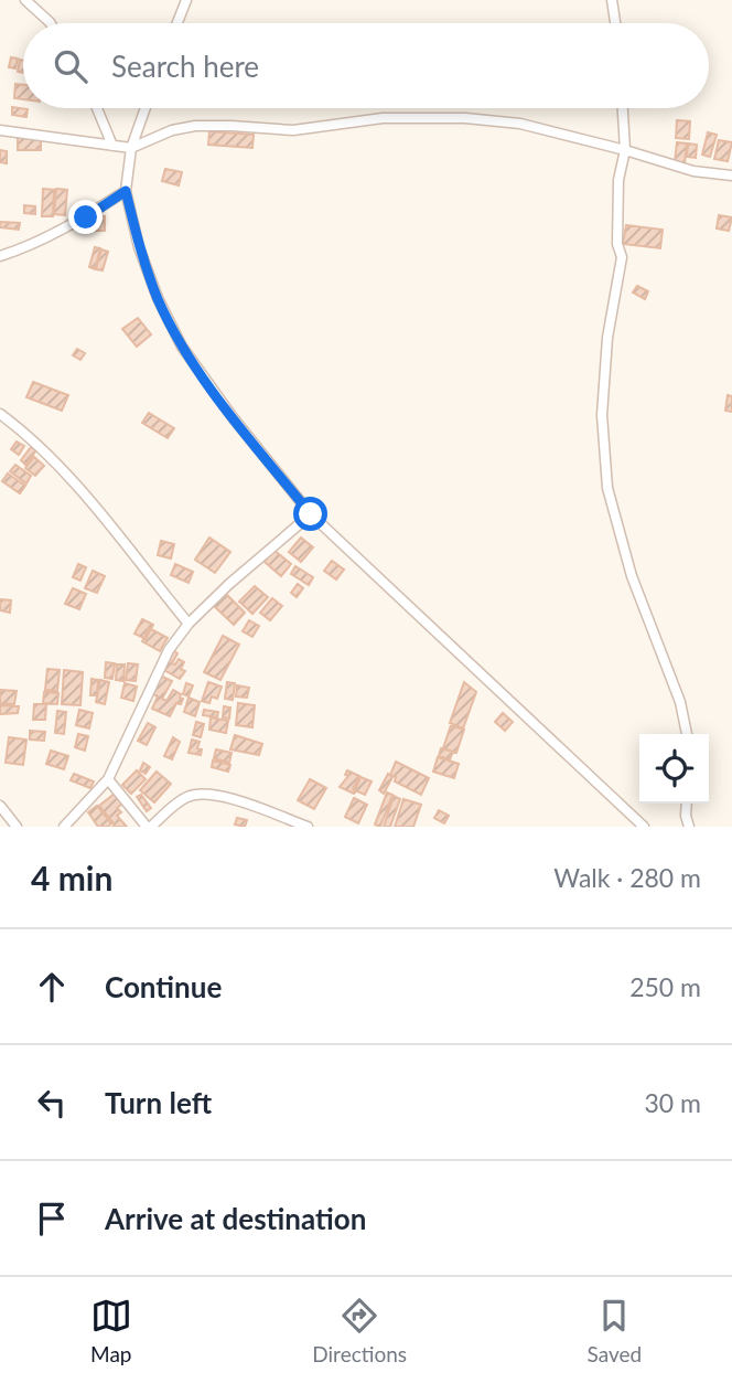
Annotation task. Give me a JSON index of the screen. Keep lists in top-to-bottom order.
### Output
{
  "page": {
    "search": "Search here",
    "heading": ["4 min", "Walk · 280 m"],
    "list": [
      ["Continue", "250 m"],
      ["Turn left", "30 m"],
      "Arrive at destination"
    ],
    "nav": ["Map", "Directions", "Saved"]
  }
}
